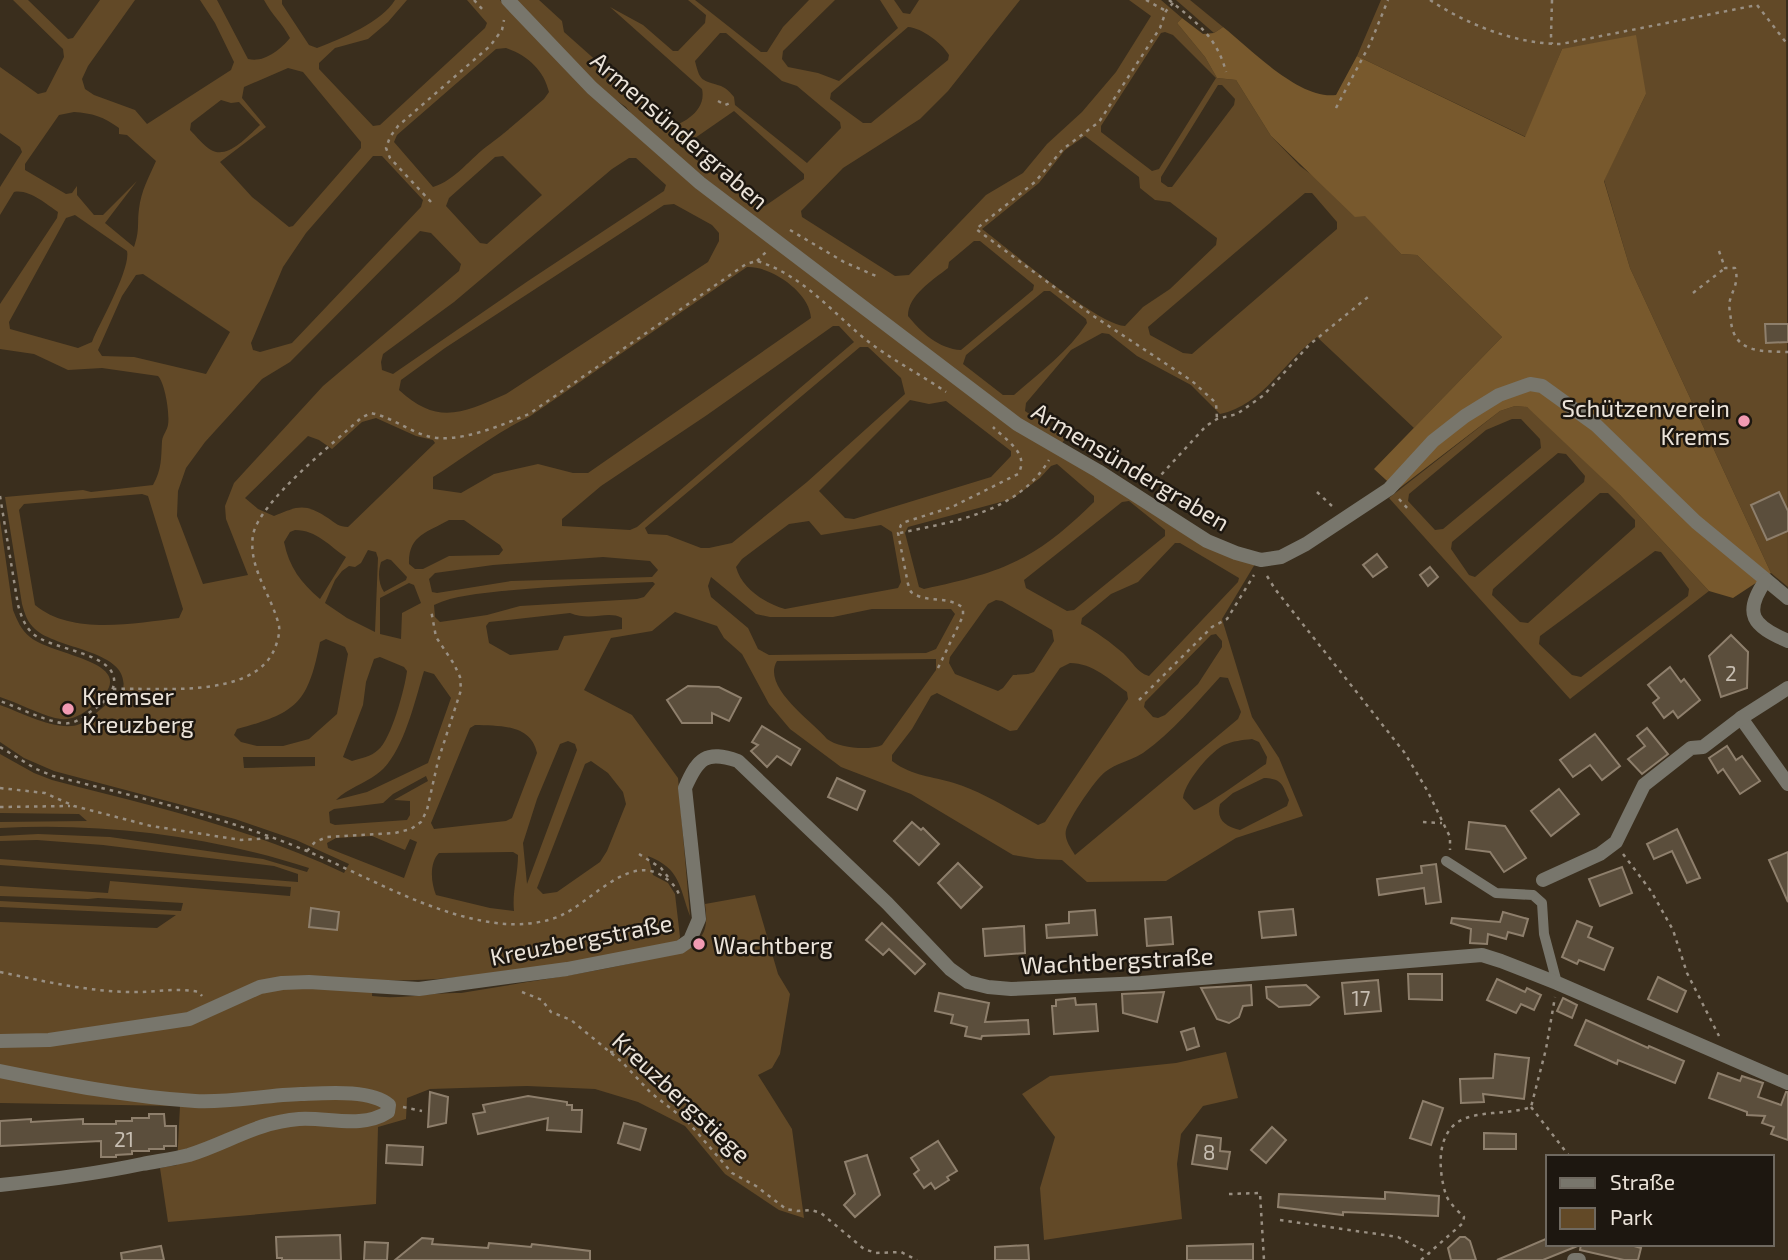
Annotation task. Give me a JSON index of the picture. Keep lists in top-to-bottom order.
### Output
{
  "streets": {
    "street": ["Armensündergraben", "Kreuzbergstraße", "Wachtbergstraße"],
    "path": ["Kreuzbergstiege"]
  },
  "crossings": [
    ["Kreuzbergstraße", "Wachtbergstraße"],
    ["Kreuzbergstraße", "Kreuzbergstiege"]
  ],
  "places": ["Schützenverein Krems", "Kremser Kreuzberg", "Wachtberg"],
  "house_numbers": [
    "2",
    "17",
    "21",
    "8"
  ],
  "legend": ["Straße", "Park"]
}
